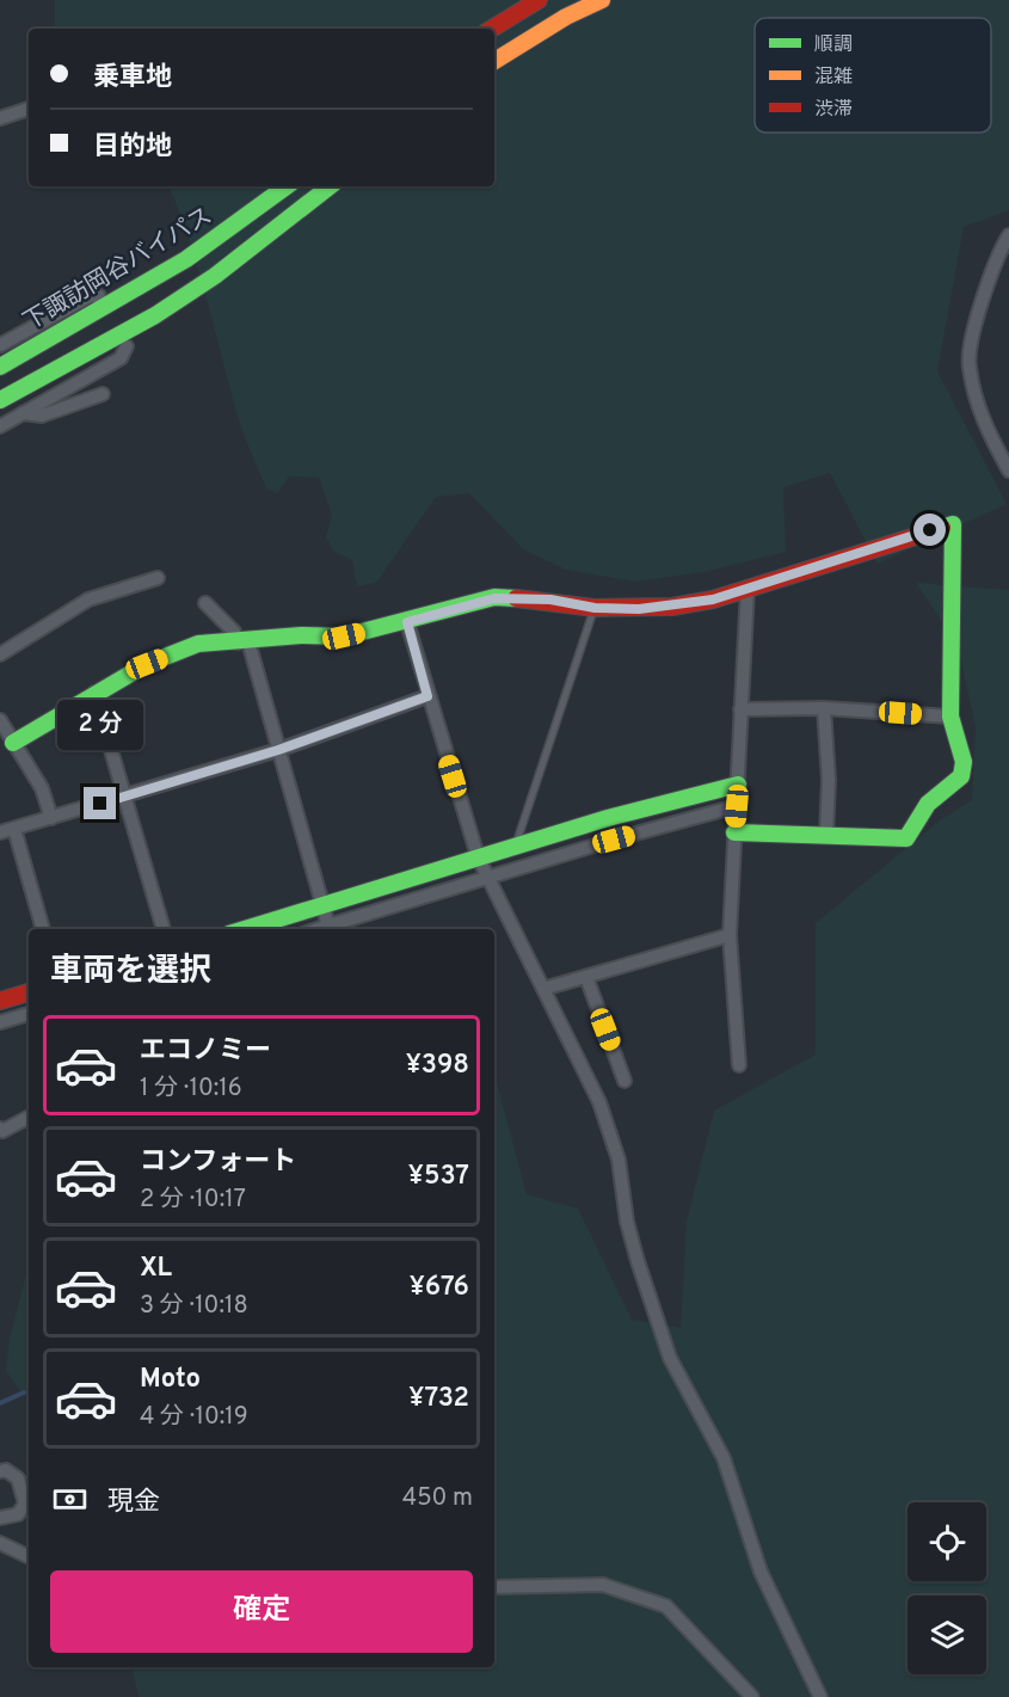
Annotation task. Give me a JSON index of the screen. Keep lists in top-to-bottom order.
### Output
{
  "streets": {
    "main road": ["下諏訪岡谷バイパス"]
  },
  "legend": ["順調", "混雑", "渋滞"],
  "page": {
    "banner": ["乗車地", "目的地"],
    "bubble": "2 分",
    "heading": "車両を選択",
    "list": [
      {
        "name": "エコノミー",
        "note": "1 分 · 10:16",
        "value": "¥398"
      },
      {
        "name": "コンフォート",
        "note": "2 分 · 10:17",
        "value": "¥537"
      },
      {
        "name": "XL",
        "note": "3 分 · 10:18",
        "value": "¥676"
      },
      {
        "name": "Moto",
        "note": "4 分 · 10:19",
        "value": "¥732"
      }
    ],
    "pay": ["現金", "450 m"],
    "buttons": "確定"
  }
}
